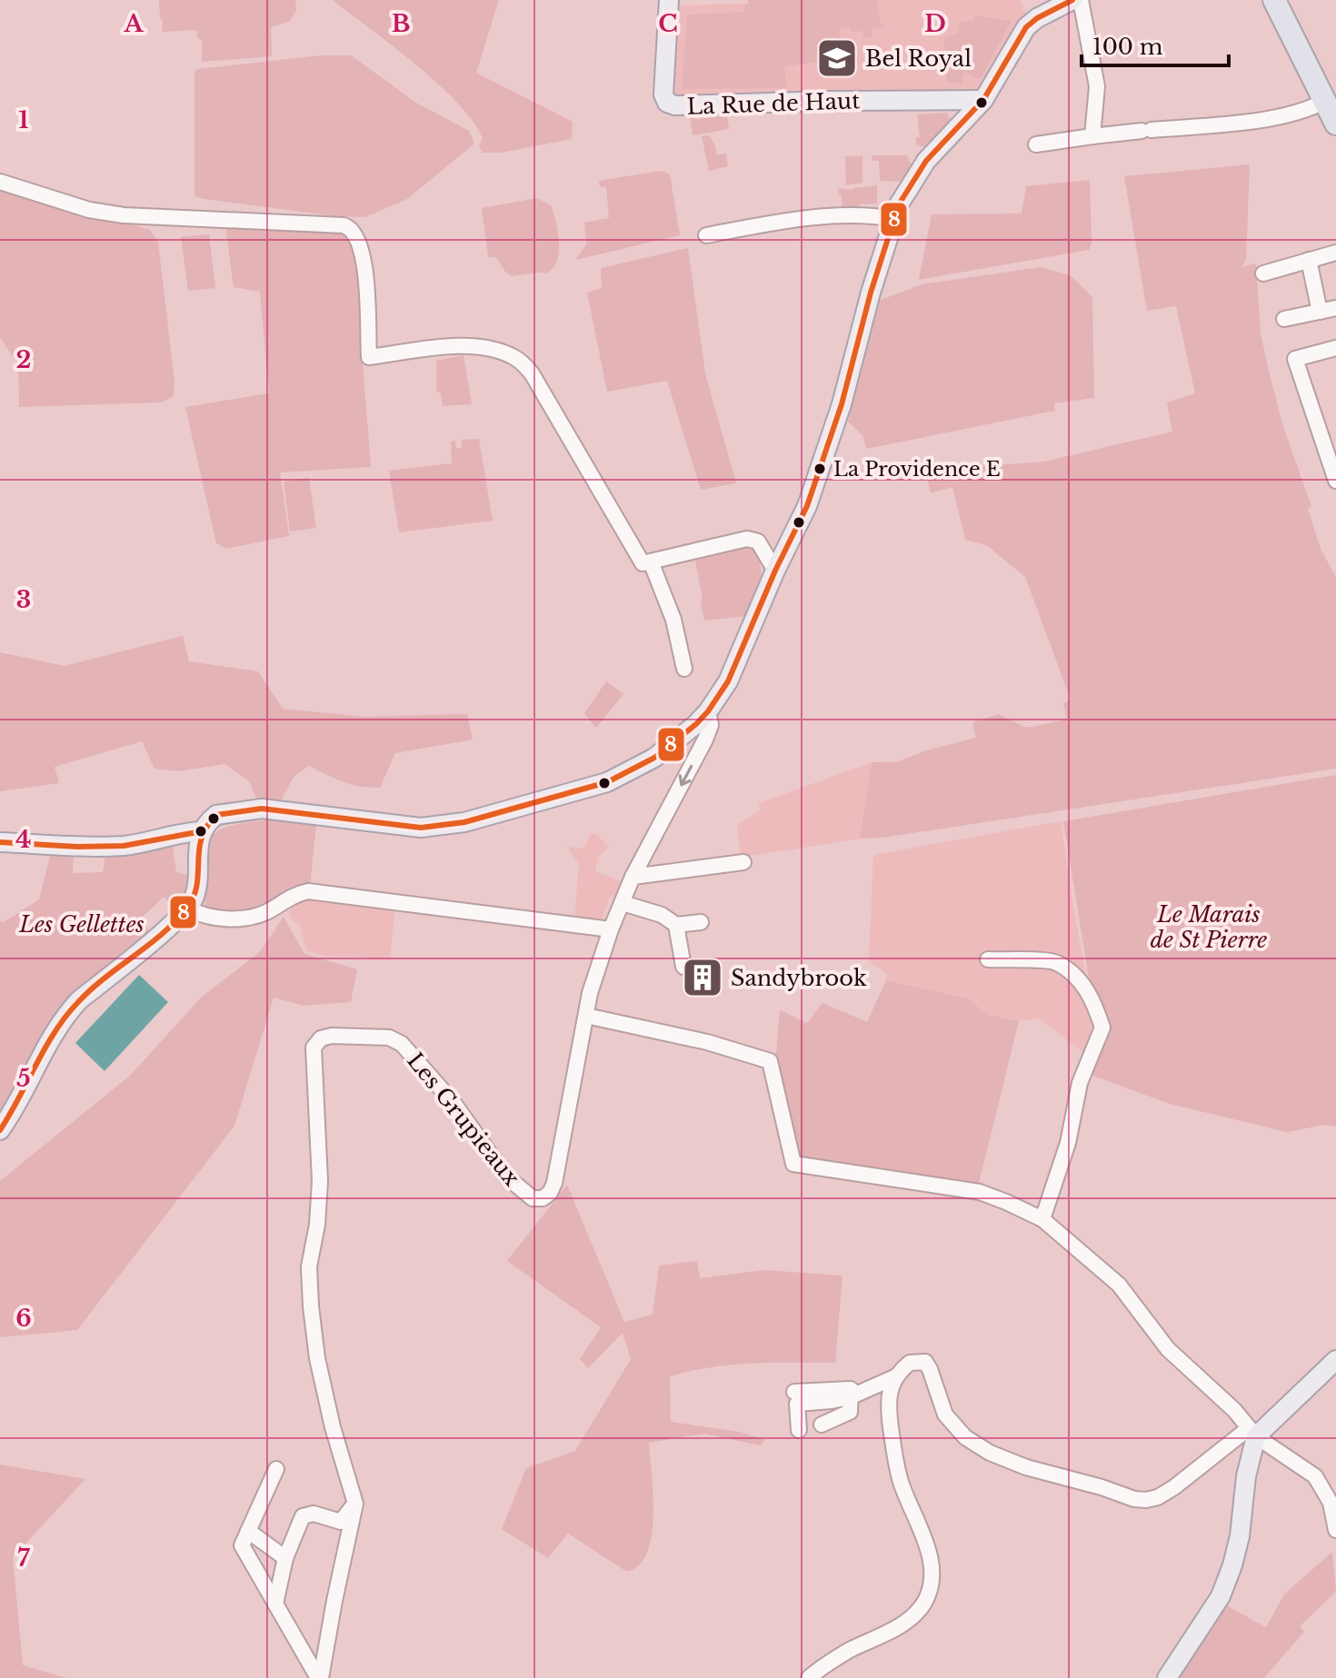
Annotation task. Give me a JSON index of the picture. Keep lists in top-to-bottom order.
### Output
{
  "streets": {
    "main road": ["La Rue de Haut"],
    "street": ["Les Grupieaux"]
  },
  "parks": ["Le Marais de St Pierre", "Les Gellettes"],
  "places": {
    "school or university": ["Bel Royal"],
    "other": ["La Providence E"],
    "building": ["Sandybrook"]
  },
  "lines": ["transit line 8"],
  "scale_bar": "100 m",
  "grid": {
    "columns": [
      "A",
      "B",
      "C",
      "D"
    ],
    "rows": [
      "1",
      "2",
      "3",
      "4",
      "5",
      "6",
      "7"
    ]
  }
}
